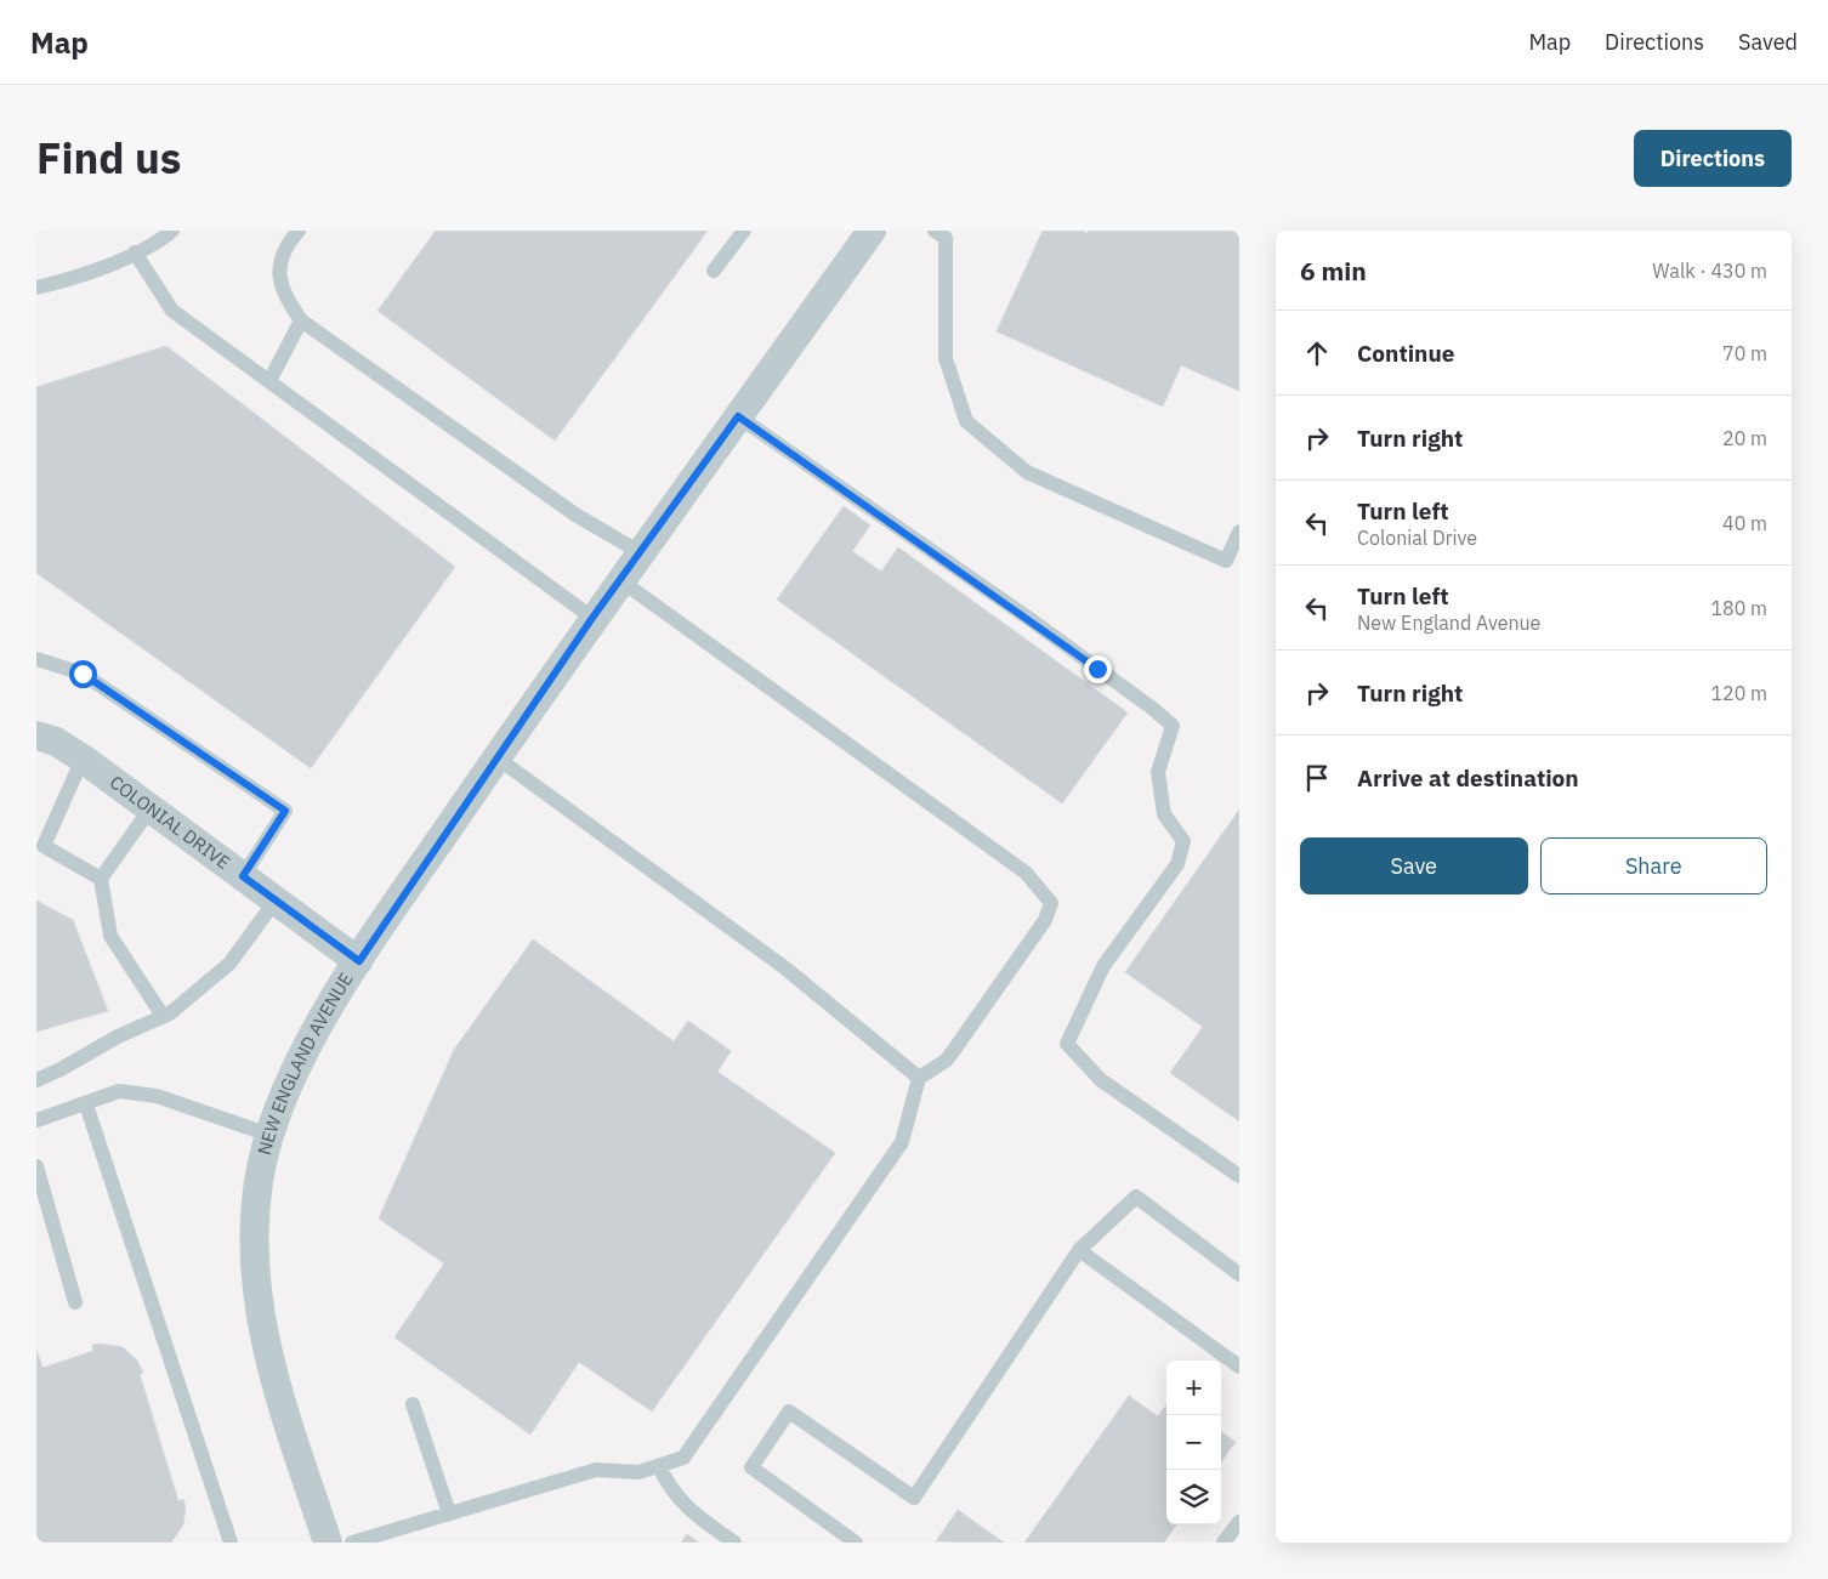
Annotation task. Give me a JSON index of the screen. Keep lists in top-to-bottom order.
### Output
{
  "streets": {
    "street": ["COLONIAL DRIVE", "NEW ENGLAND AVENUE"]
  },
  "crossings": [
    ["COLONIAL DRIVE", "NEW ENGLAND AVENUE"]
  ],
  "page": {
    "header": "Map",
    "nav": ["Map", "Directions", "Saved"],
    "title": "Find us",
    "buttons": [
      "Directions",
      ["Save", "Share"]
    ],
    "heading": ["6 min", "Walk · 430 m"],
    "list": [
      ["Continue", "70 m"],
      ["Turn right", "20 m"],
      ["Turn left", "Colonial Drive", "40 m"],
      ["Turn left", "New England Avenue", "180 m"],
      ["Turn right", "120 m"],
      "Arrive at destination"
    ],
    "map_buttons": ["+", "−"]
  }
}
